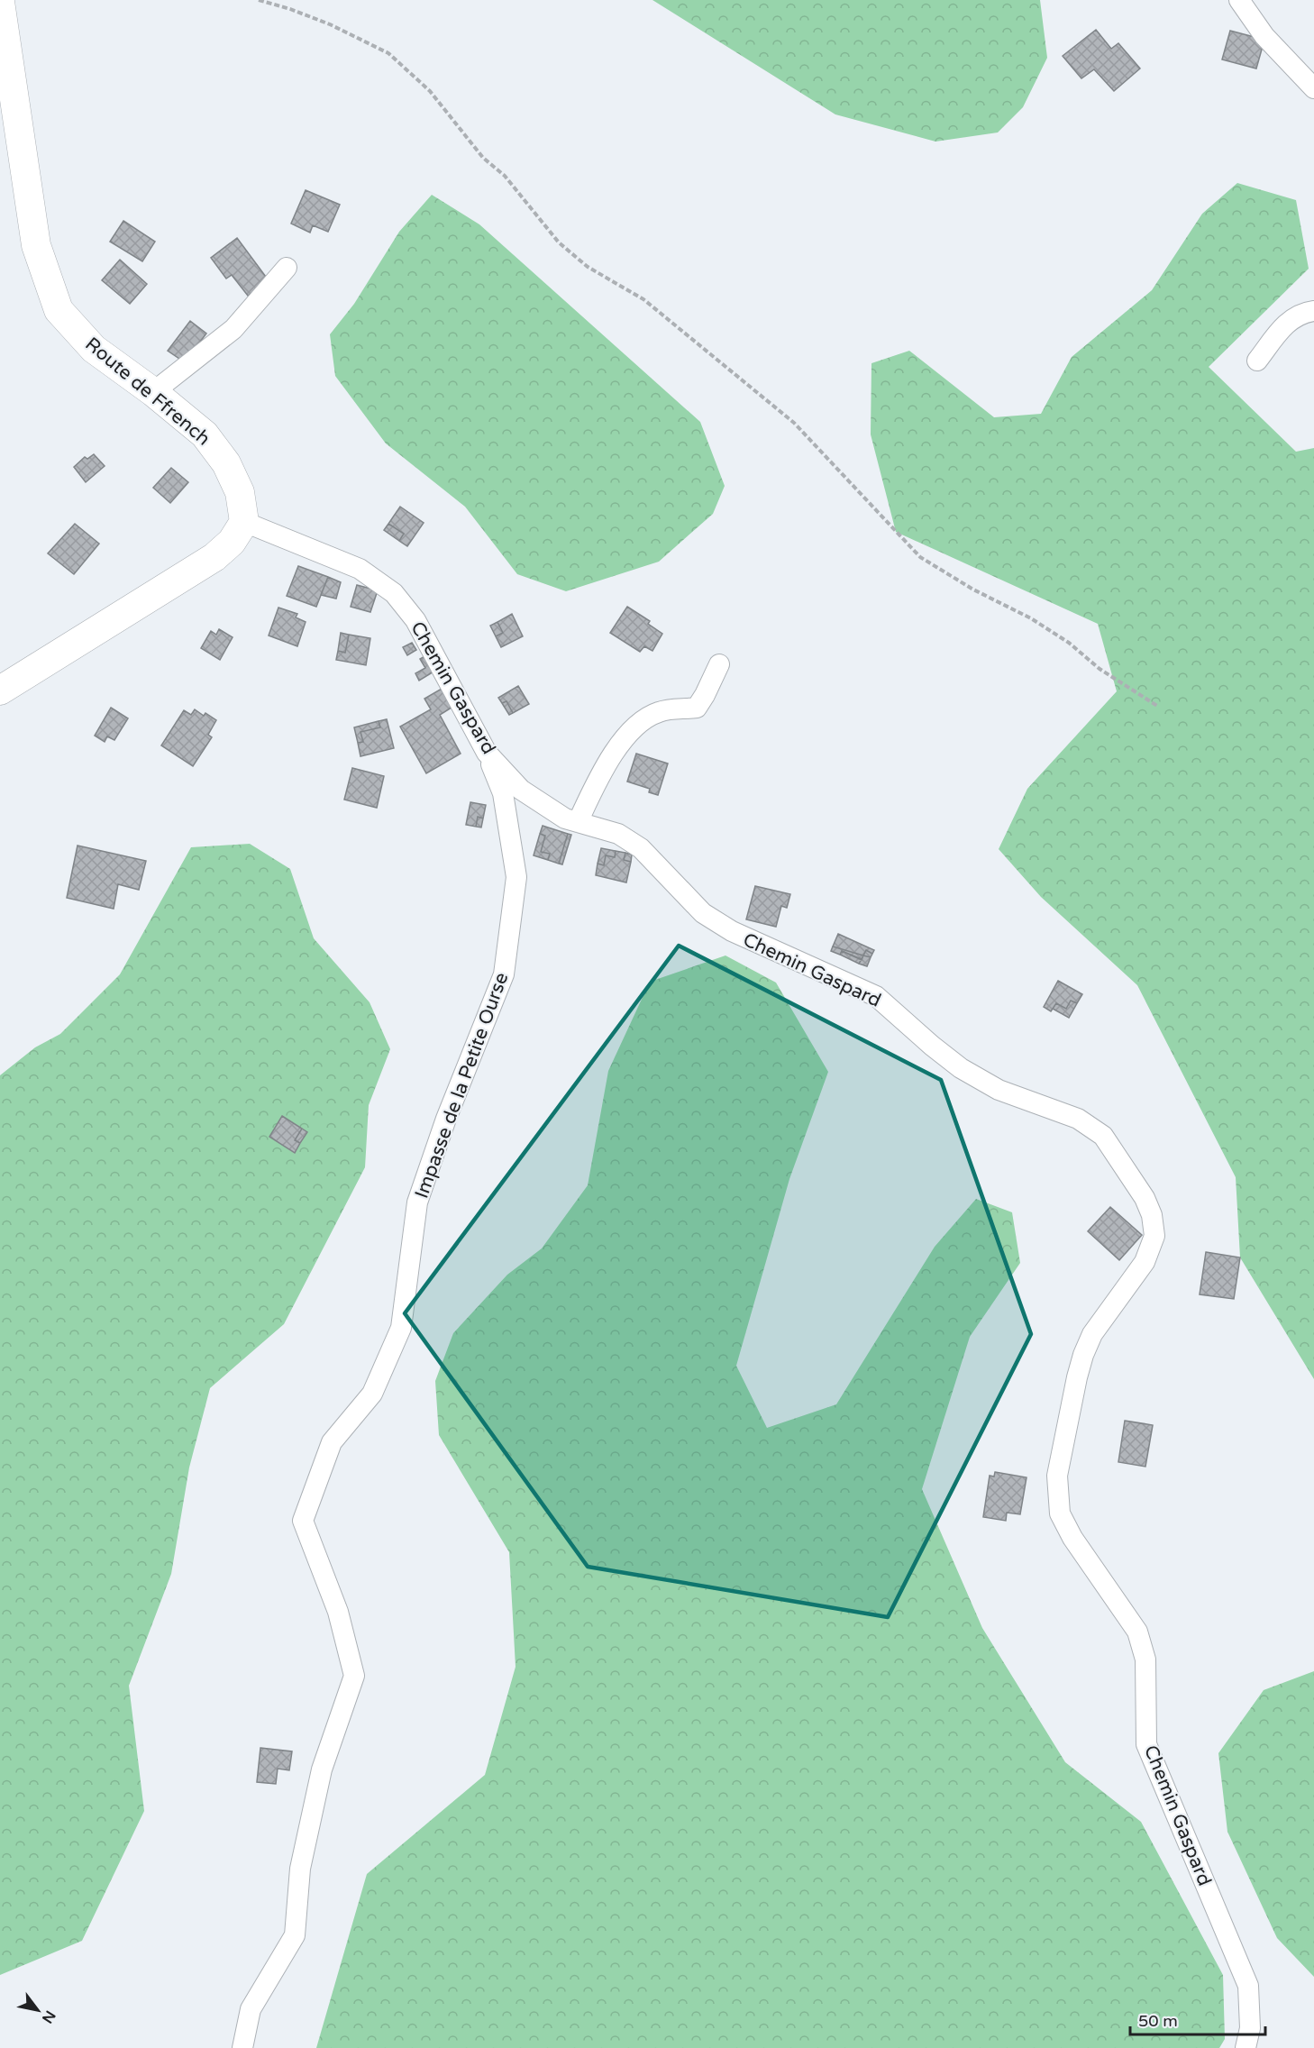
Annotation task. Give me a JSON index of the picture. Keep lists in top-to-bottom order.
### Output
{
  "streets": {
    "main road": ["Route de Ffrench"],
    "street": ["Chemin Gaspard", "Impasse de la Petite Ourse"]
  },
  "crossings": [
    ["Route de Ffrench", "Chemin Gaspard"],
    ["Chemin Gaspard", "Impasse de la Petite Ourse"]
  ],
  "scale_bar": "50 m",
  "north": "bottom right"
}
